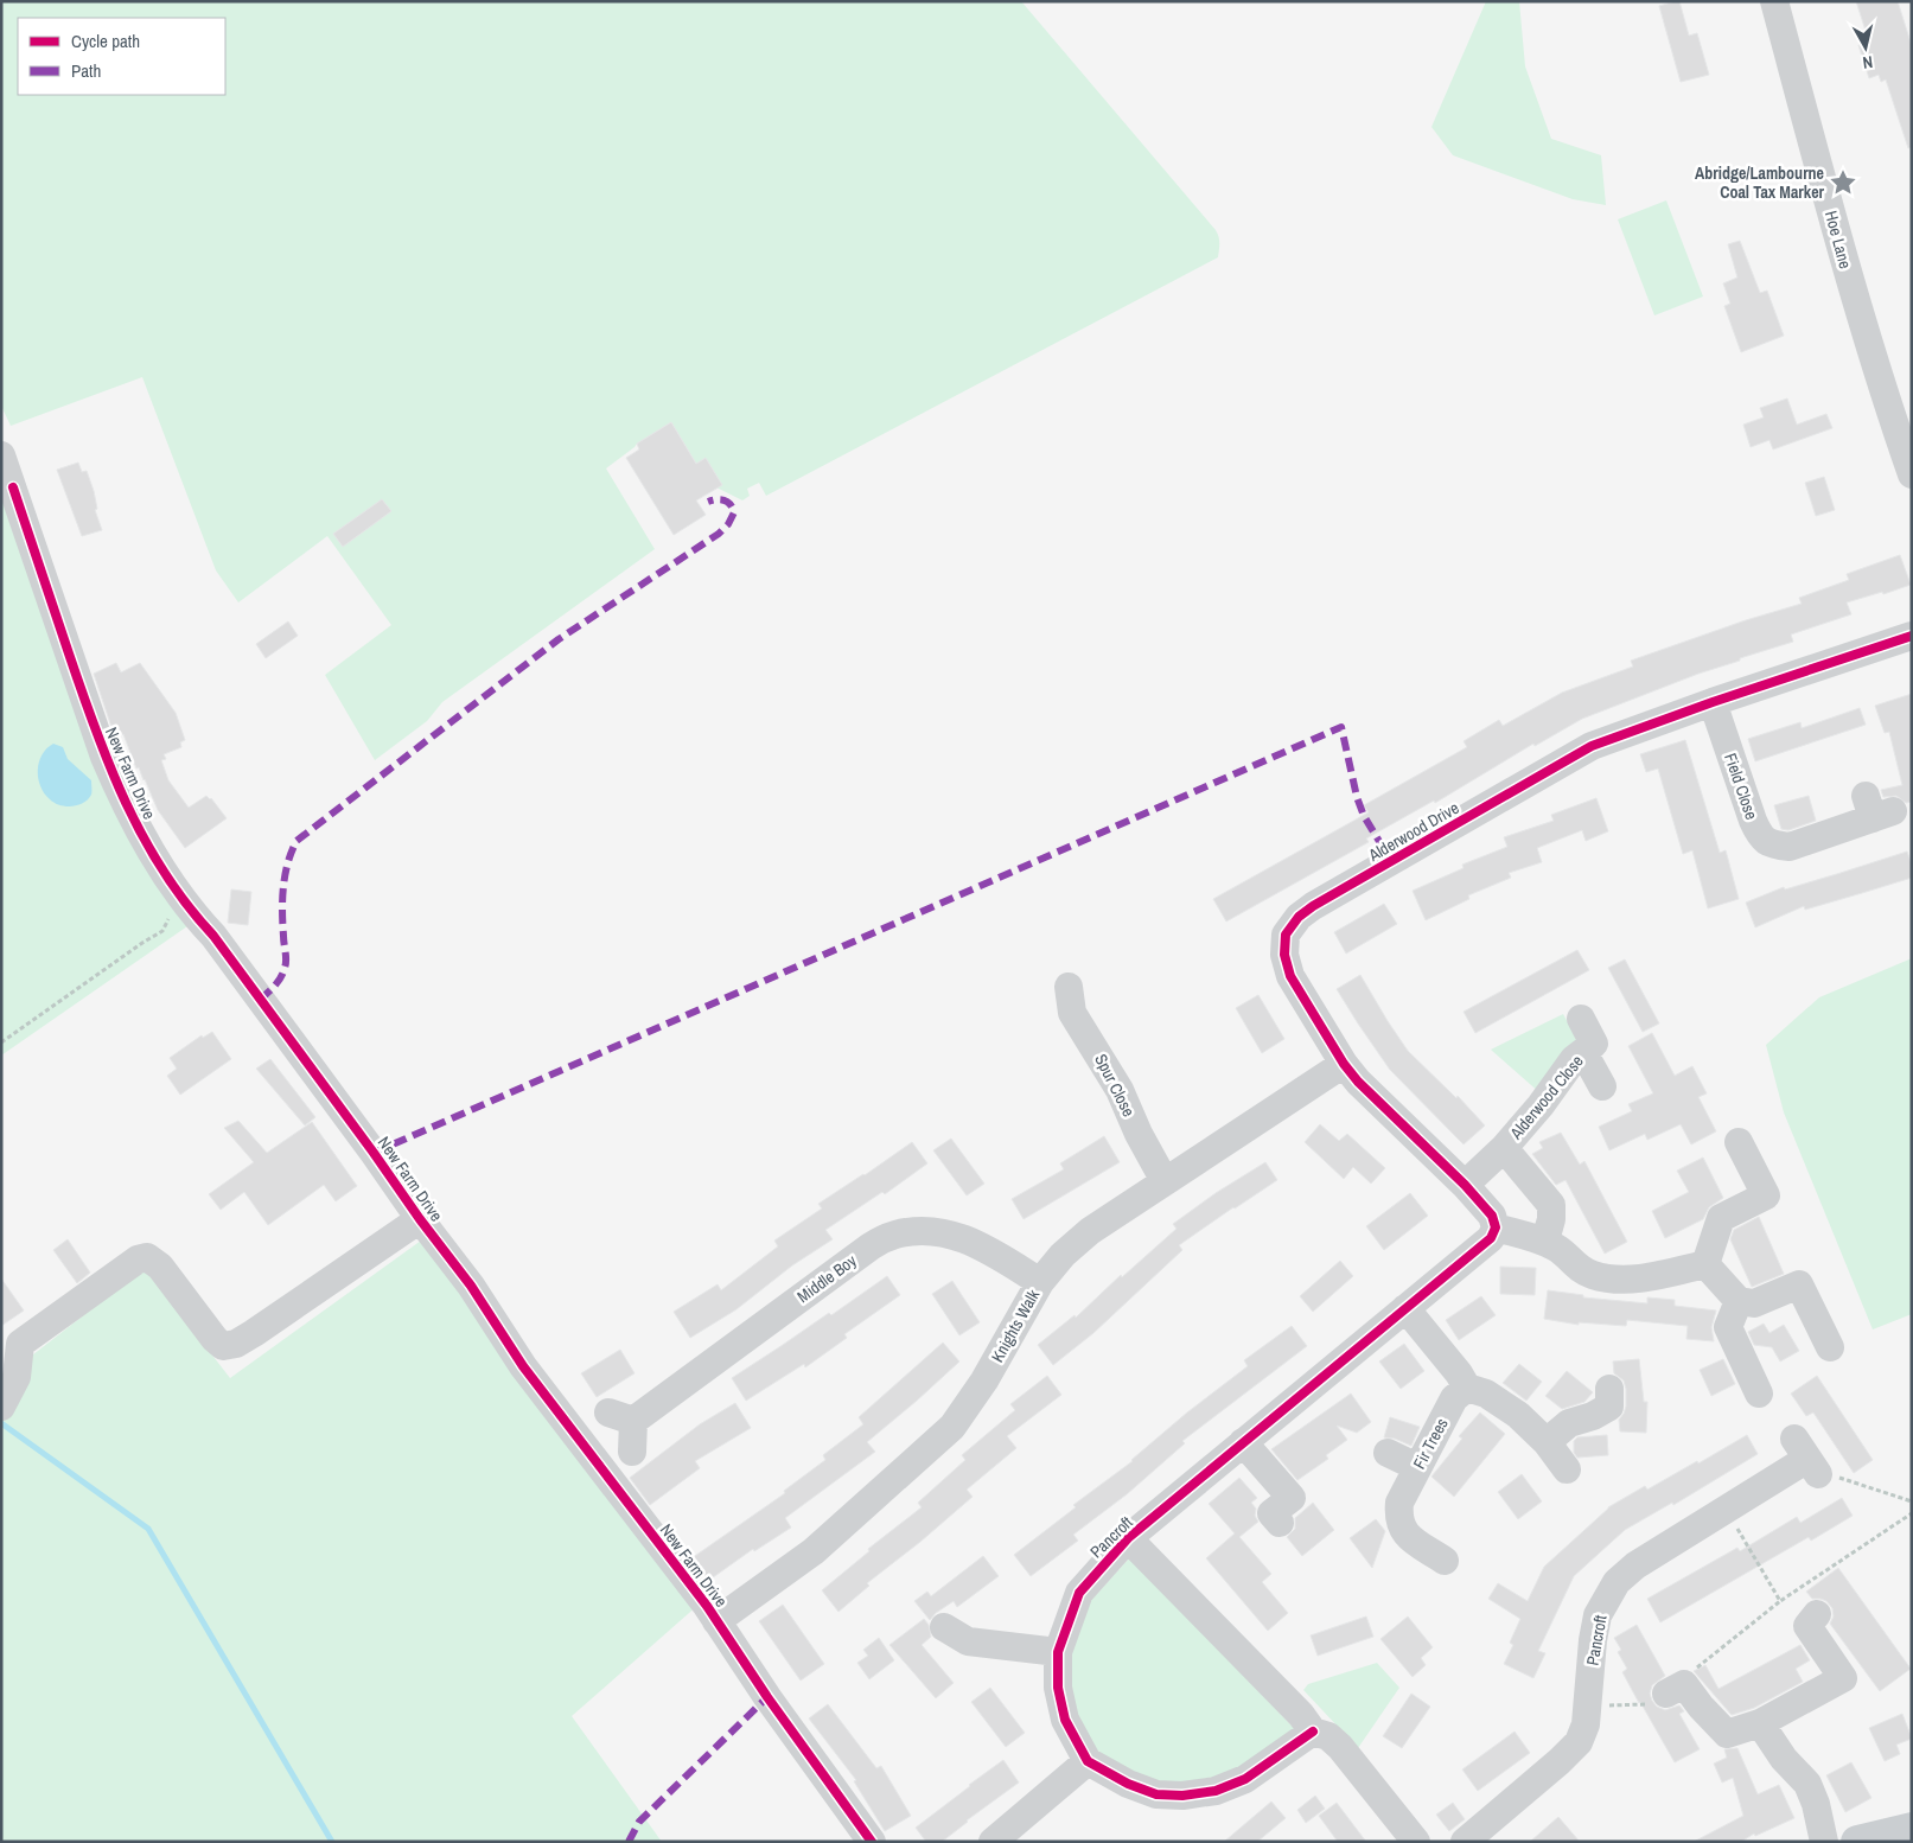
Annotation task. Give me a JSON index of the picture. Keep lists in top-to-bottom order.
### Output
{
  "streets": {
    "street": [
      "Hoe Lane",
      "New Farm Drive",
      "Field Close",
      "Alderwood Drive",
      "Spur Close",
      "Alderwood Close",
      "Middle Boy",
      "Knights Walk",
      "Fir Trees",
      "Pancroft"
    ]
  },
  "crossings": [
    ["New Farm Drive", "Knights Walk"],
    ["Field Close", "Alderwood Drive"],
    ["Alderwood Drive", "Knights Walk"],
    ["Alderwood Drive", "Pancroft"],
    ["Spur Close", "Knights Walk"],
    ["Middle Boy", "Knights Walk"]
  ],
  "places": {
    "place": ["Abridge/Lambourne Coal Tax Marker"]
  },
  "legend": ["Cycle path", "Path"],
  "north": "bottom"
}
